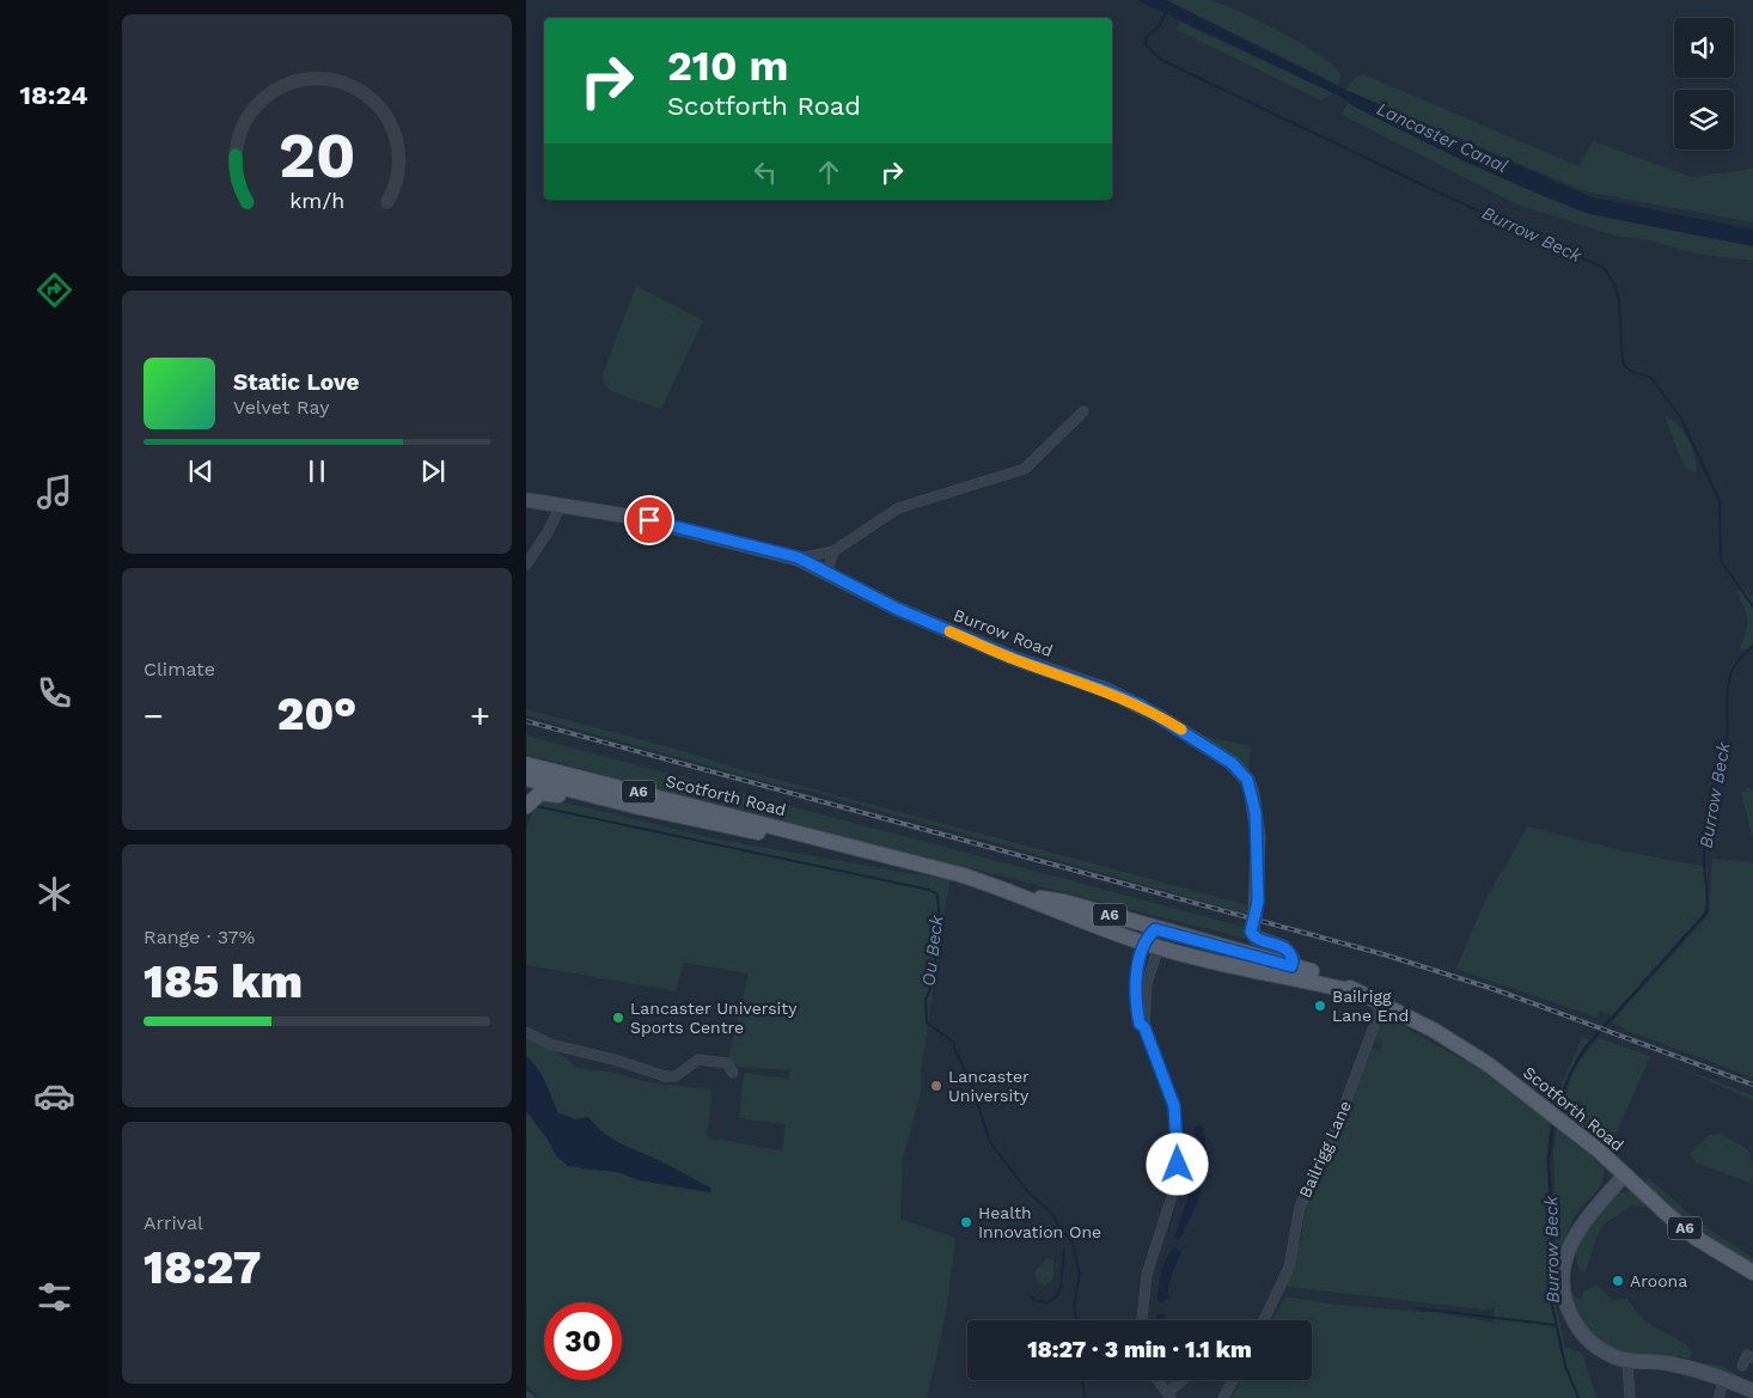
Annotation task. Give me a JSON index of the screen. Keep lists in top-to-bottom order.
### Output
{
  "streets": {
    "main road": ["A6", "Scotforth Road"],
    "street": ["Burrow Road", "Bailrigg Lane"]
  },
  "crossings": [
    ["Burrow Road", "Scotforth Road"],
    ["Scotforth Road", "Bailrigg Lane"]
  ],
  "water": ["Lancaster Canal", "Burrow Beck", "Ou Beck"],
  "places": [
    "Bailrigg Lane End",
    "Lancaster University Sports Centre",
    "Lancaster University",
    "Health Innovation One",
    "Aroona"
  ],
  "page": {
    "tabs": "18:24",
    "turn": ["210 m", "Scotforth Road"],
    "song": ["Static Love", "Velvet Ray"],
    "tile": [
      "Climate",
      ["Range · 37%", "185 km"],
      ["Arrival", "18:27"]
    ],
    "heat": ["−", "20°", "+"],
    "limit": "30",
    "trip": "18:27 · 3 min · 1.1 km",
    "gauge": ["20", "km/h"]
  }
}
